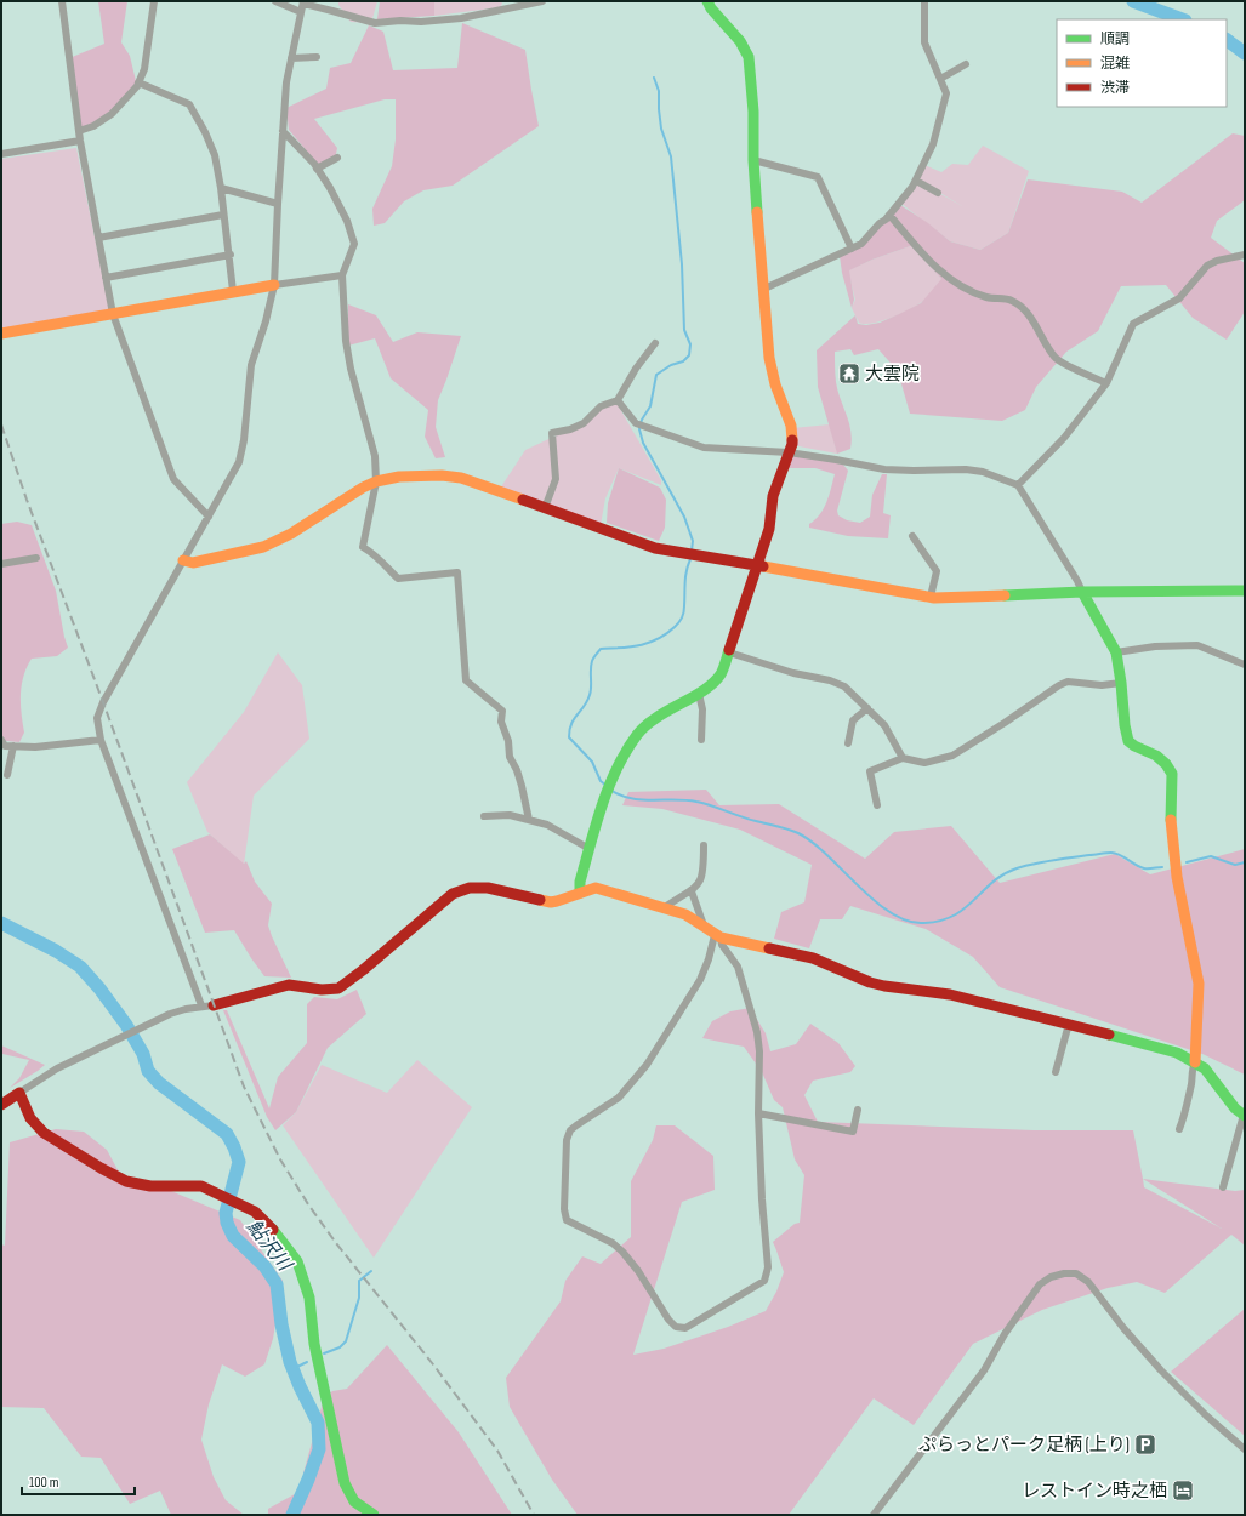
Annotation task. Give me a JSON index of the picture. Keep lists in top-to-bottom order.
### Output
{
  "water": ["鮎沢川"],
  "places": {
    "temple": ["大雲院"],
    "parking": ["ぷらっとパーク足柄 (上り)"],
    "hotel": ["レストイン時之栖"]
  },
  "legend": ["順調", "混雑", "渋滞"],
  "scale_bar": "100 m"
}
